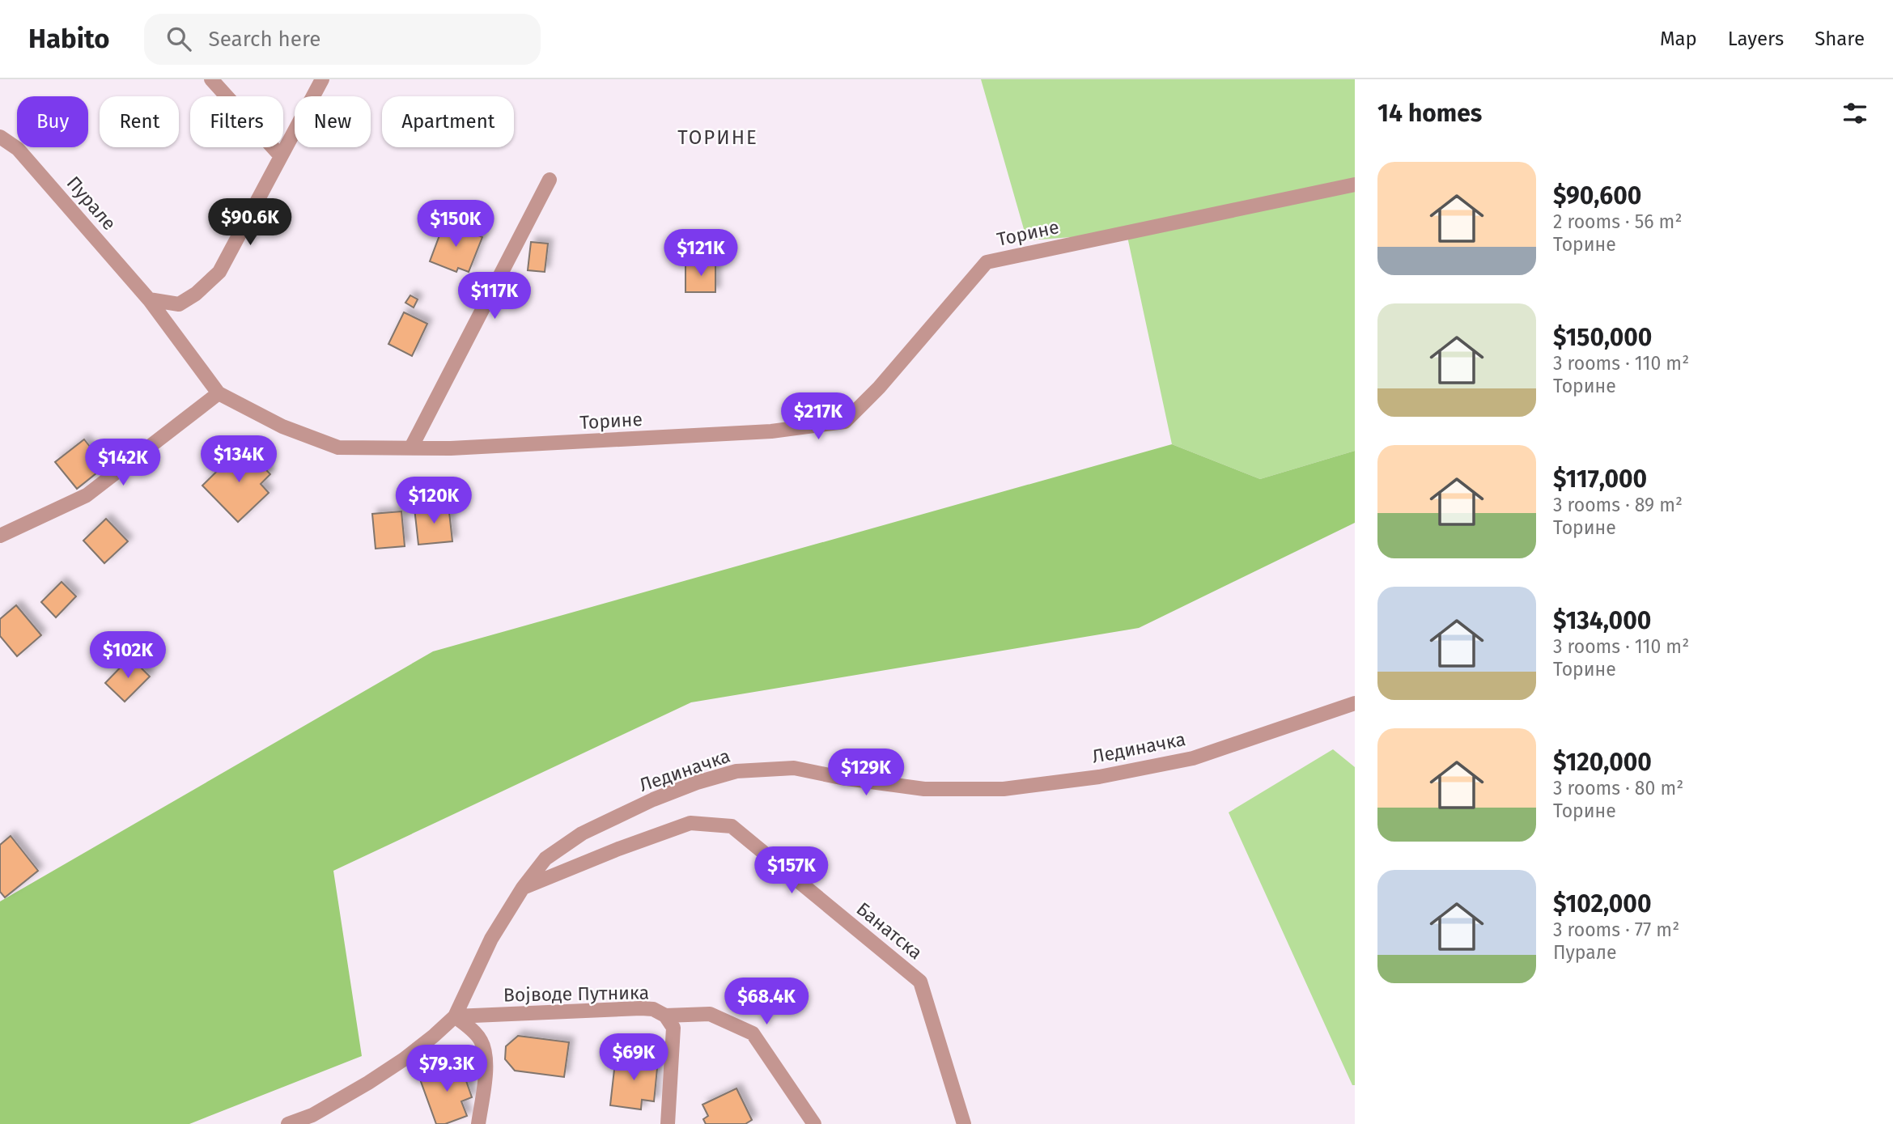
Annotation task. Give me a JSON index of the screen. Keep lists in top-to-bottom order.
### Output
{
  "streets": {
    "street": [
      "Пурале",
      "Торине",
      "Лединачка",
      "Банатска",
      "Војводе Путника"
    ]
  },
  "crossings": [
    ["Пурале", "Торине"],
    ["Лединачка", "Банатска"],
    ["Лединачка", "Војводе Путника"]
  ],
  "districts": ["ТОРИНЕ"],
  "page": {
    "header": "Habito",
    "search": "Search here",
    "nav": ["Map", "Layers", "Share"],
    "heading": "14 homes",
    "chip": [
      "Buy",
      "Rent",
      "Filters",
      "New",
      "Apartment"
    ],
    "list": [
      {
        "name": "$90,600",
        "note": "2 rooms · 56 m² · Торине"
      },
      {
        "name": "$150,000",
        "note": "3 rooms · 110 m² · Торине"
      },
      {
        "name": "$117,000",
        "note": "3 rooms · 89 m² · Торине"
      },
      {
        "name": "$134,000",
        "note": "3 rooms · 110 m² · Торине"
      },
      {
        "name": "$120,000",
        "note": "3 rooms · 80 m² · Торине"
      },
      {
        "name": "$102,000",
        "note": "3 rooms · 77 m² · Пурале"
      }
    ],
    "price": [
      "$90.6K",
      "$150K",
      "$121K",
      "$117K",
      "$217K",
      "$134K",
      "$142K",
      "$120K",
      "$102K",
      "$129K",
      "$157K",
      "$68.4K",
      "$69K",
      "$79.3K"
    ]
  }
}
